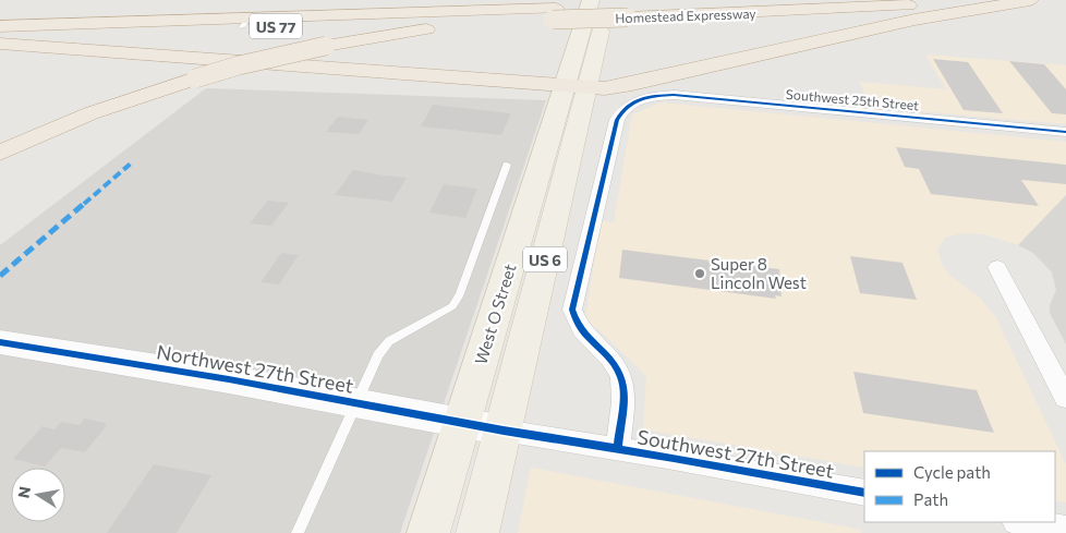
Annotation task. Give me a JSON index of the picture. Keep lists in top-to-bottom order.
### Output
{
  "streets": {
    "highway": ["Homestead Expressway", "US 77"],
    "main road": ["US 6", "West O Street"],
    "street": ["Southwest 25th Street", "Northwest 27th Street", "Southwest 27th Street"]
  },
  "crossings": [
    ["Homestead Expressway", "US 77"],
    ["Southwest 25th Street", "Southwest 27th Street"],
    ["West O Street", "Northwest 27th Street"],
    ["West O Street", "Southwest 27th Street"],
    ["Northwest 27th Street", "Southwest 27th Street"]
  ],
  "places": ["Super 8 Lincoln West"],
  "legend": ["Cycle path", "Path"],
  "north": "left"
}
